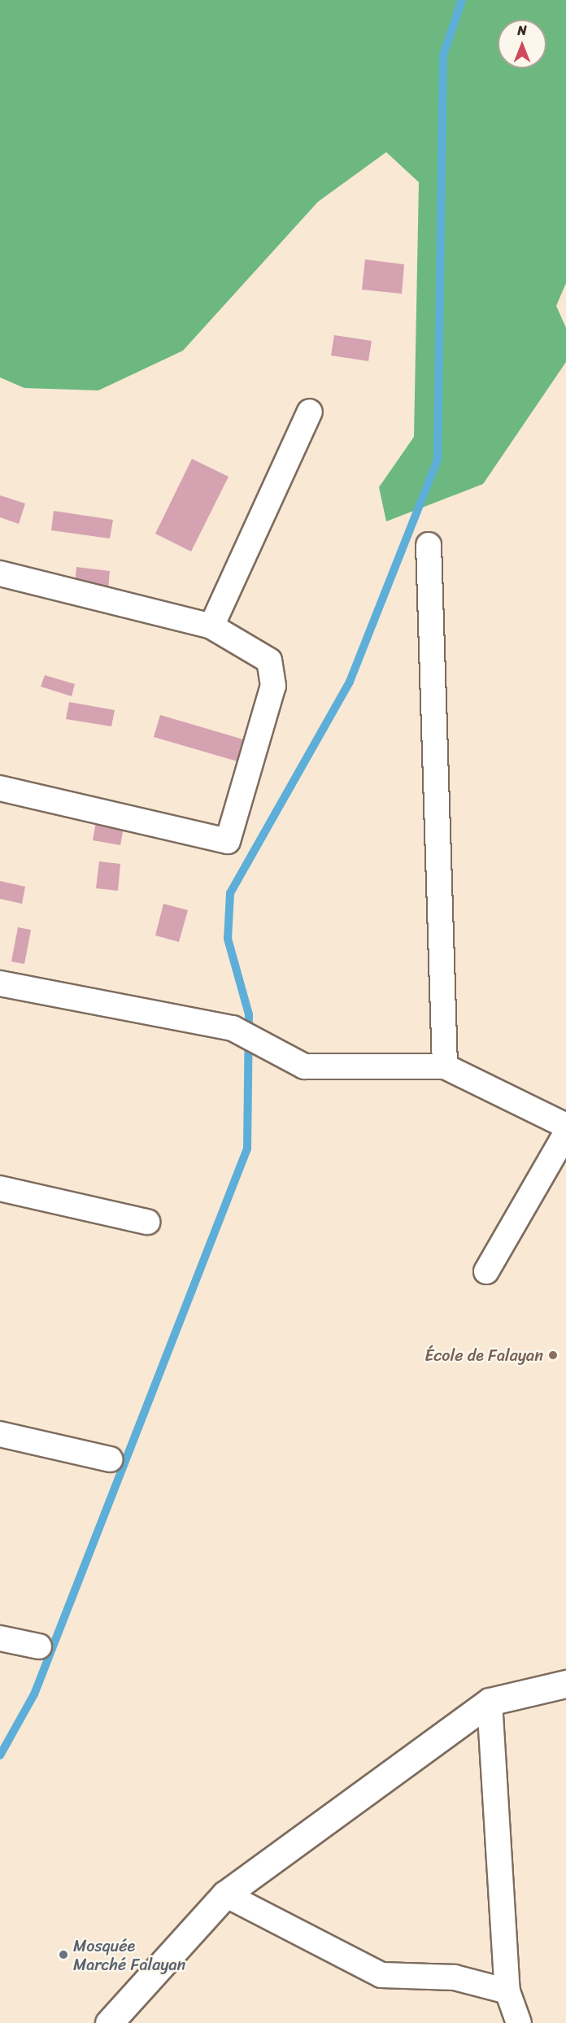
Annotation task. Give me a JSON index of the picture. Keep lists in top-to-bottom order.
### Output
{
  "places": ["École de Falayan", "Mosquée Marché Falayan"],
  "north": "top"
}
